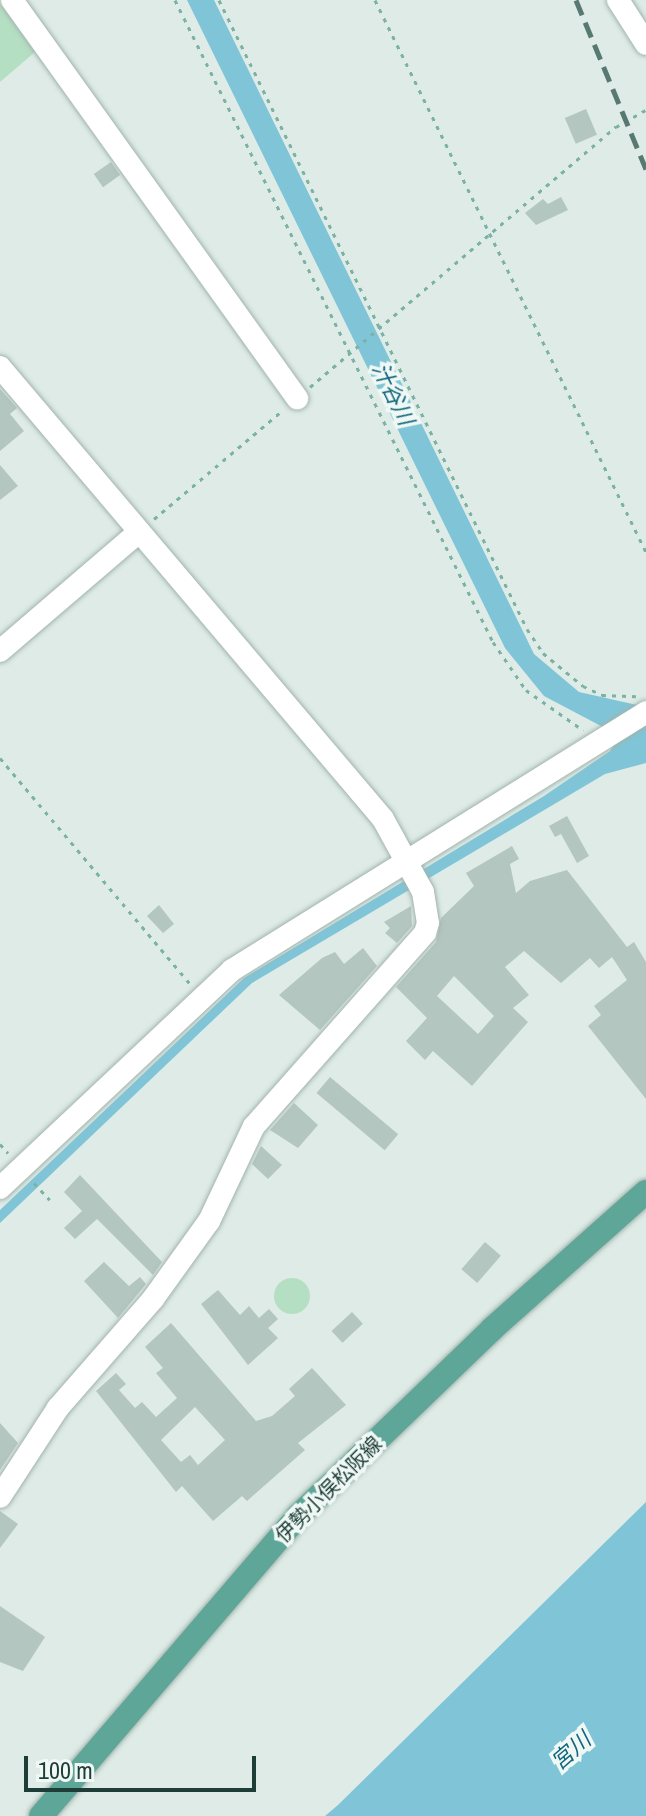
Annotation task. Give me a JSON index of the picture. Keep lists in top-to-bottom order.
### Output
{
  "streets": {
    "main road": ["伊勢小俣松阪線"]
  },
  "water": ["汁谷川", "宮川"],
  "scale_bar": "100 m"
}
